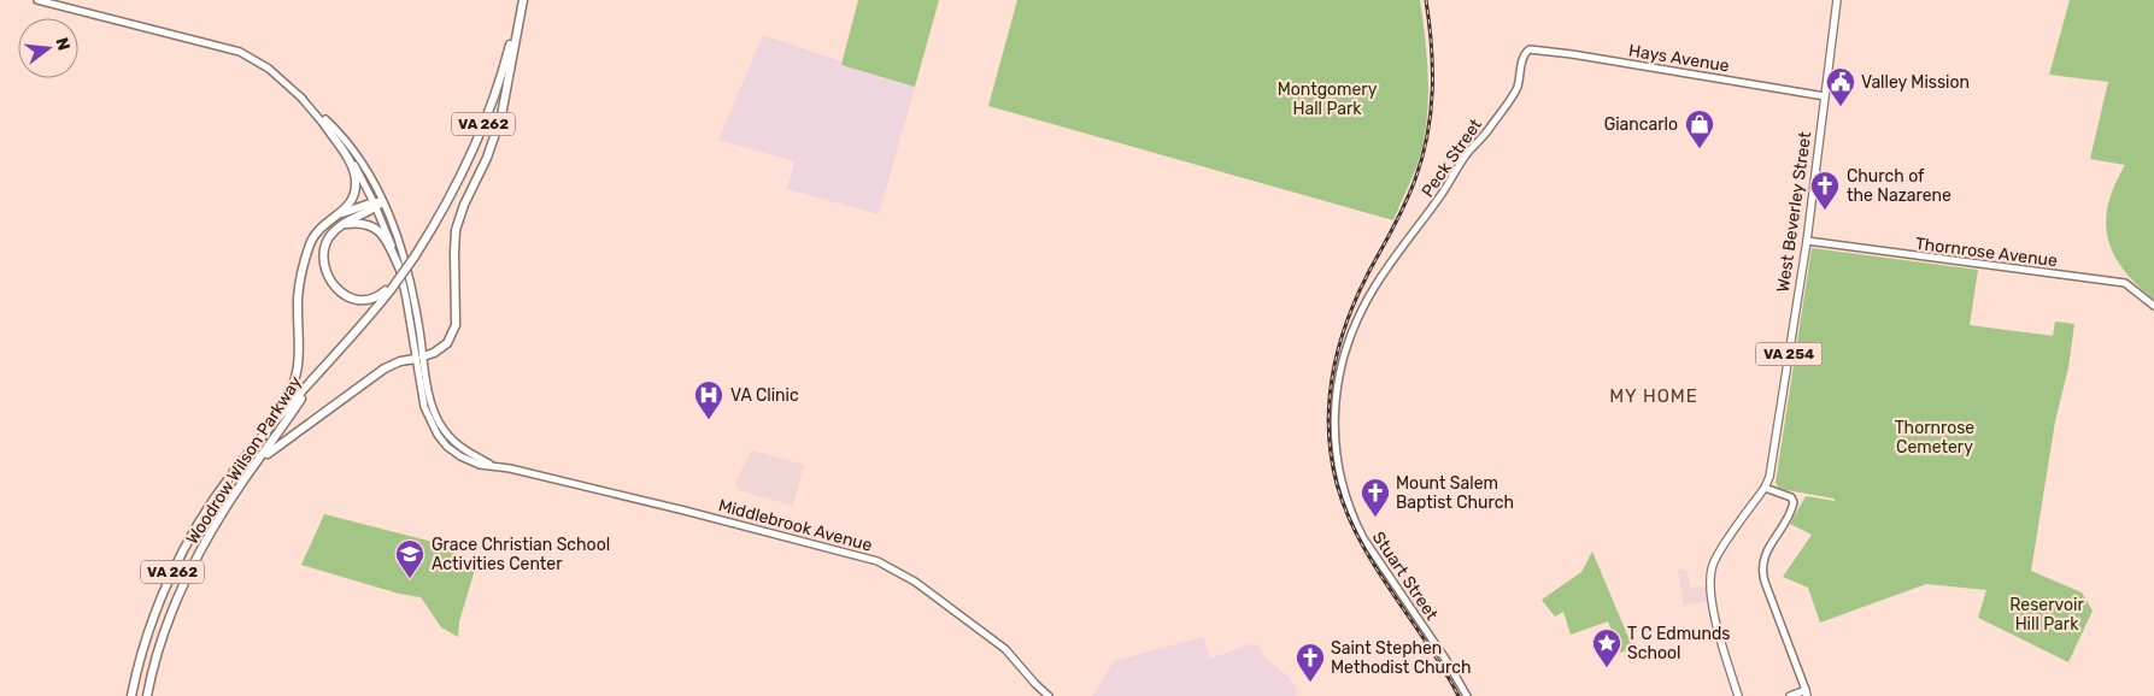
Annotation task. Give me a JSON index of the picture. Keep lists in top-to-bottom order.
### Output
{
  "streets": {
    "highway": ["VA 262", "Woodrow Wilson Parkway"],
    "main road": [
      "Hays Avenue",
      "Peck Street",
      "West Beverley Street",
      "Thornrose Avenue",
      "VA 254",
      "Middlebrook Avenue",
      "Stuart Street"
    ]
  },
  "crossings": [
    ["Hays Avenue", "Peck Street"],
    ["Hays Avenue", "West Beverley Street"],
    ["Peck Street", "Stuart Street"],
    ["West Beverley Street", "Thornrose Avenue"]
  ],
  "districts": ["MY HOME"],
  "parks": ["Montgomery Hall Park", "Thornrose Cemetery", "Reservoir Hill Park"],
  "places": {
    "public building": ["Valley Mission"],
    "shop": ["Giancarlo"],
    "church": ["Church of the Nazarene", "Mount Salem Baptist Church", "Saint Stephen Methodist Church"],
    "hospital": ["VA Clinic"],
    "school or university": ["Grace Christian School Activities Center"],
    "place": ["T C Edmunds School"]
  },
  "north": "right"
}
